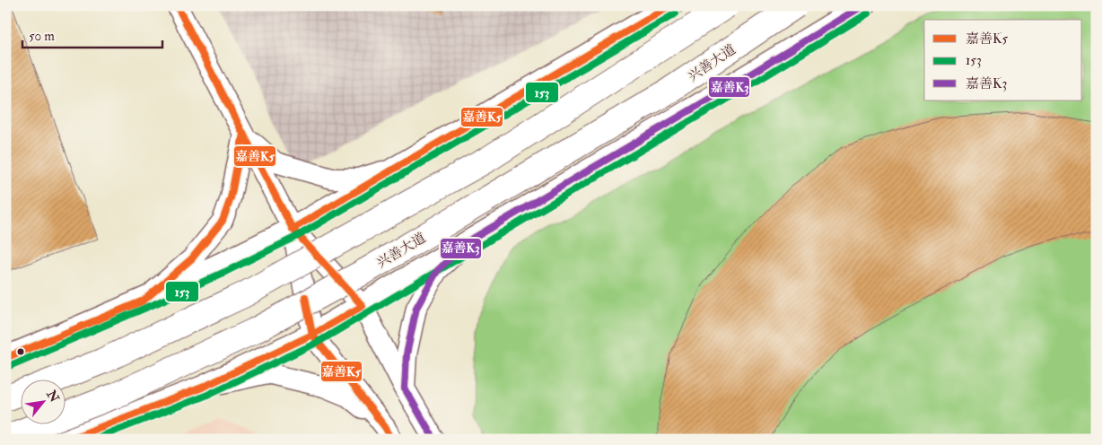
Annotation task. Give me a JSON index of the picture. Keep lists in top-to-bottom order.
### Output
{
  "streets": {
    "highway": ["兴善大道"]
  },
  "lines": ["transit line 嘉善K5", "transit line 嘉善K3", "transit line 153"],
  "legend": ["嘉善K5", "153", "嘉善K3"],
  "scale_bar": "50 m",
  "north": "top right"
}
